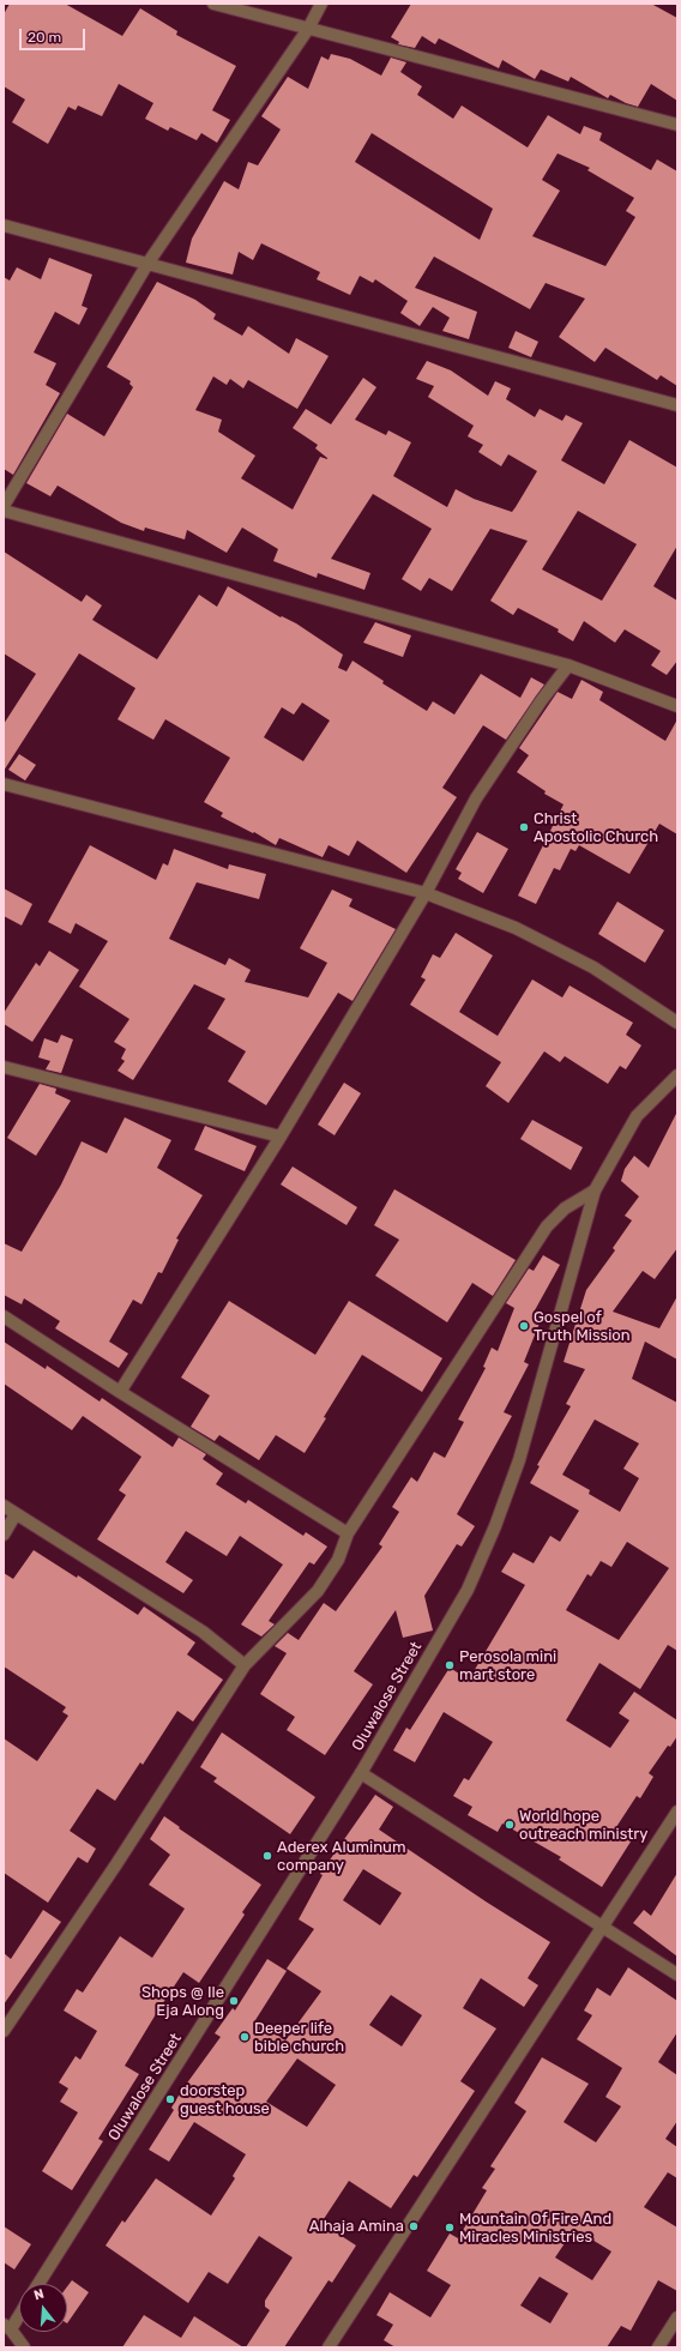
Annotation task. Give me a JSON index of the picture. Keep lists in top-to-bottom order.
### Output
{
  "streets": {
    "street": ["Oluwalose Street"]
  },
  "places": [
    "Christ Apostolic Church",
    "Gospel of Truth Mission",
    "Perosola mini mart store",
    "World hope outreach ministry",
    "Aderex Aluminum company",
    "Shops @ Ile Eja Along",
    "Deeper life bible church",
    "doorstep guest house",
    "Alhaja Amina",
    "Mountain Of Fire And Miracles Ministries"
  ],
  "scale_bar": "20 m",
  "north": "top"
}
